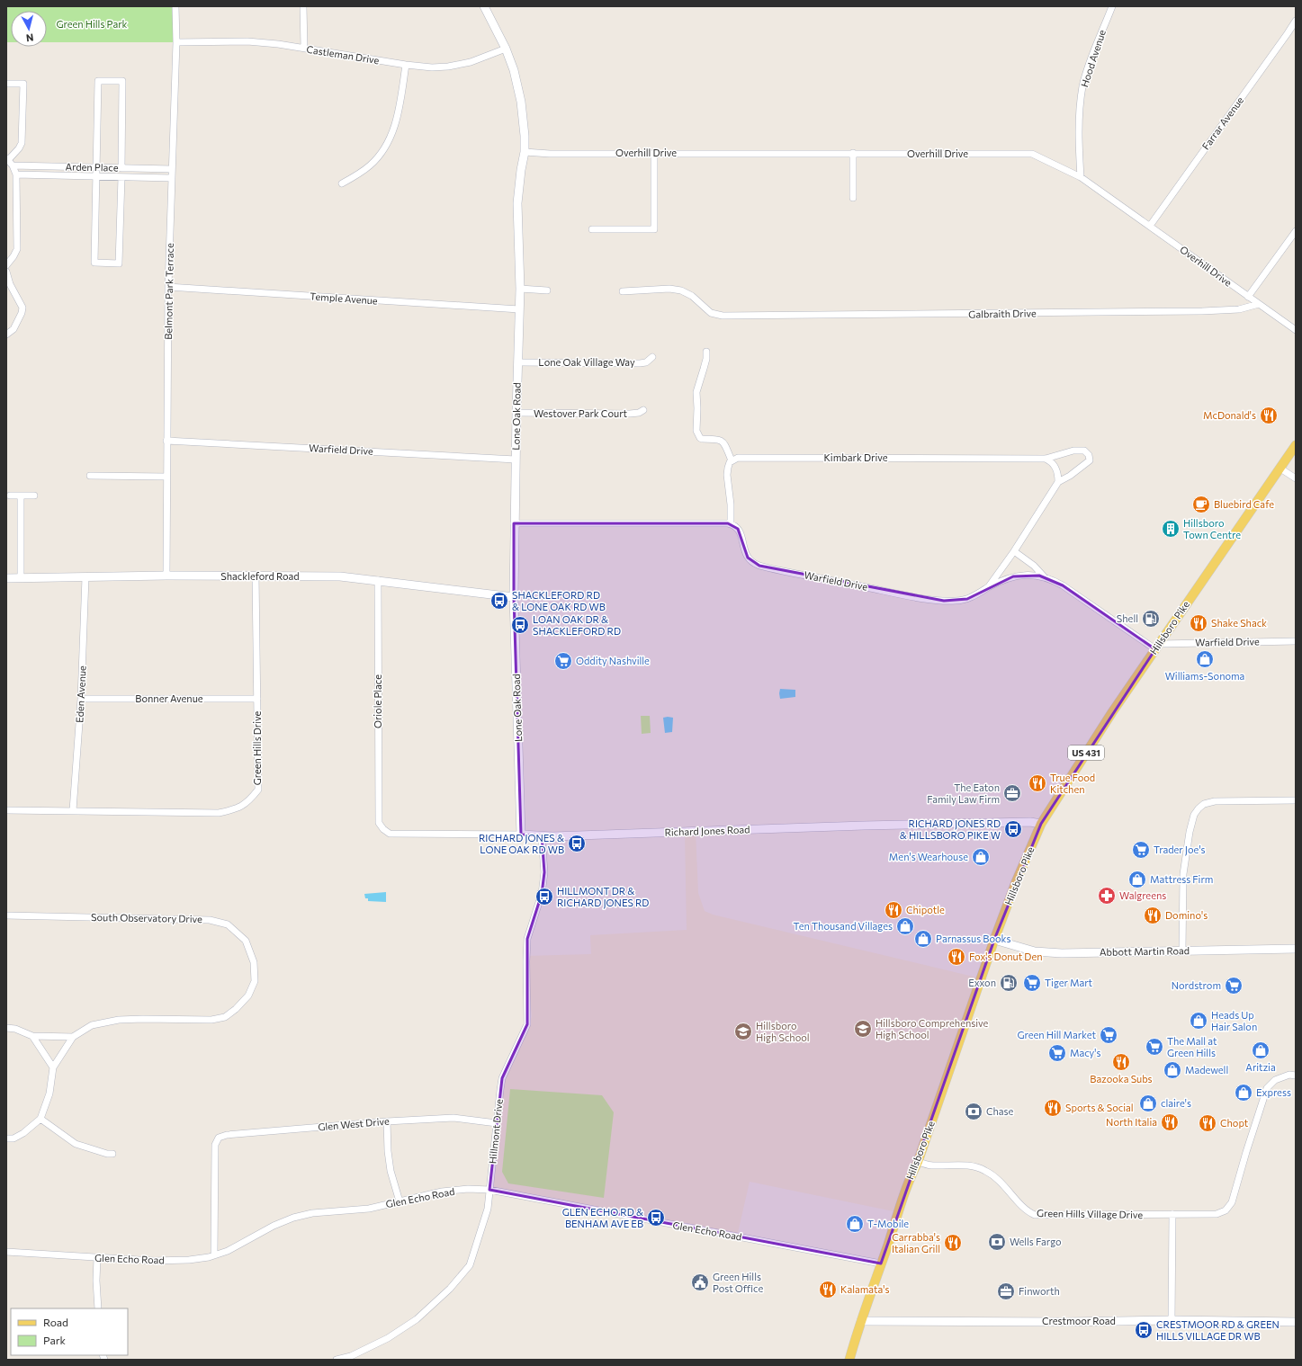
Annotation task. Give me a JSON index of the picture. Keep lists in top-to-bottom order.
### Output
{
  "streets": {
    "main road": ["Hillsboro Pike", "US 431"],
    "street": [
      "Castleman Drive",
      "Hood Avenue",
      "Farrar Avenue",
      "Overhill Drive",
      "Arden Place",
      "Belmont Park Terrace",
      "Temple Avenue",
      "Galbraith Drive",
      "Lone Oak Village Way",
      "Westover Park Court",
      "Lone Oak Road",
      "Warfield Drive",
      "Kimbark Drive",
      "Shackleford Road",
      "Eden Avenue",
      "Bonner Avenue",
      "Oriole Place",
      "Green Hills Drive",
      "Richard Jones Road",
      "South Observatory Drive",
      "Abbott Martin Road",
      "Glen West Drive",
      "Hillmont Drive",
      "Glen Echo Road",
      "Green Hills Village Drive",
      "Crestmoor Road"
    ]
  },
  "crossings": [
    ["Castleman Drive", "Belmont Park Terrace"],
    ["Castleman Drive", "Lone Oak Road"],
    ["Hood Avenue", "Overhill Drive"],
    ["Farrar Avenue", "Overhill Drive"],
    ["Overhill Drive", "Galbraith Drive"],
    ["Overhill Drive", "Lone Oak Road"],
    ["Arden Place", "Belmont Park Terrace"],
    ["Belmont Park Terrace", "Temple Avenue"],
    ["Belmont Park Terrace", "Warfield Drive"],
    ["Belmont Park Terrace", "Shackleford Road"],
    ["Temple Avenue", "Lone Oak Road"],
    ["Lone Oak Village Way", "Lone Oak Road"],
    ["Westover Park Court", "Lone Oak Road"],
    ["Lone Oak Road", "Warfield Drive"],
    ["Lone Oak Road", "Shackleford Road"],
    ["Lone Oak Road", "Richard Jones Road"],
    ["Warfield Drive", "Kimbark Drive"],
    ["Warfield Drive", "Hillsboro Pike"],
    ["Shackleford Road", "Eden Avenue"],
    ["Shackleford Road", "Oriole Place"],
    ["Shackleford Road", "Green Hills Drive"],
    ["Hillsboro Pike", "Richard Jones Road"],
    ["Hillsboro Pike", "Abbott Martin Road"],
    ["Hillsboro Pike", "Glen Echo Road"],
    ["Hillsboro Pike", "Green Hills Village Drive"],
    ["Hillsboro Pike", "Crestmoor Road"],
    ["Eden Avenue", "Bonner Avenue"],
    ["Eden Avenue", "Green Hills Drive"],
    ["Bonner Avenue", "Green Hills Drive"],
    ["Oriole Place", "Richard Jones Road"],
    ["Richard Jones Road", "Hillmont Drive"],
    ["Glen West Drive", "Hillmont Drive"],
    ["Glen West Drive", "Glen Echo Road"],
    ["Hillmont Drive", "Glen Echo Road"]
  ],
  "parks": ["Green Hills Park"],
  "places": {
    "restaurant": [
      "McDonald's",
      "Shake Shack",
      "True Food Kitchen",
      "Chipotle",
      "Domino's",
      "Fox's Donut Den",
      "Bazooka Subs",
      "Sports & Social",
      "North Italia",
      "Chopt",
      "Carrabba's Italian Grill",
      "Kalamata's"
    ],
    "cafe": ["Bluebird Cafe"],
    "building": ["Hillsboro Town Centre"],
    "bus stop": [
      "SHACKLEFORD RD & LONE OAK RD WB",
      "LOAN OAK DR & SHACKLEFORD RD",
      "RICHARD JONES RD & HILLSBORO PIKE W",
      "RICHARD JONES & LONE OAK RD WB",
      "HILLMONT DR & RICHARD JONES RD",
      "GLEN ECHO RD & BENHAM AVE EB",
      "CRESTMOOR RD & GREEN HILLS VILLAGE DR WB"
    ],
    "fuel station": ["Shell", "Exxon"],
    "shop": [
      "Williams-Sonoma",
      "Men's Wearhouse",
      "Mattress Firm",
      "Ten Thousand Villages",
      "Parnassus Books",
      "Heads Up Hair Salon",
      "Aritzia",
      "Madewell",
      "Express",
      "claire's",
      "T-Mobile"
    ],
    "supermarket": [
      "Oddity Nashville",
      "Trader Joe's",
      "Tiger Mart",
      "Nordstrom",
      "Green Hill Market",
      "The Mall at Green Hills",
      "Macy's"
    ],
    "office": ["The Eaton Family Law Firm", "Finworth"],
    "pharmacy": ["Walgreens"],
    "school or university": ["Hillsboro Comprehensive High School", "Hillsboro High School"],
    "bank": ["Chase", "Wells Fargo"],
    "public building": ["Green Hills Post Office"]
  },
  "legend": ["Road", "Park"],
  "north": "bottom"
}
